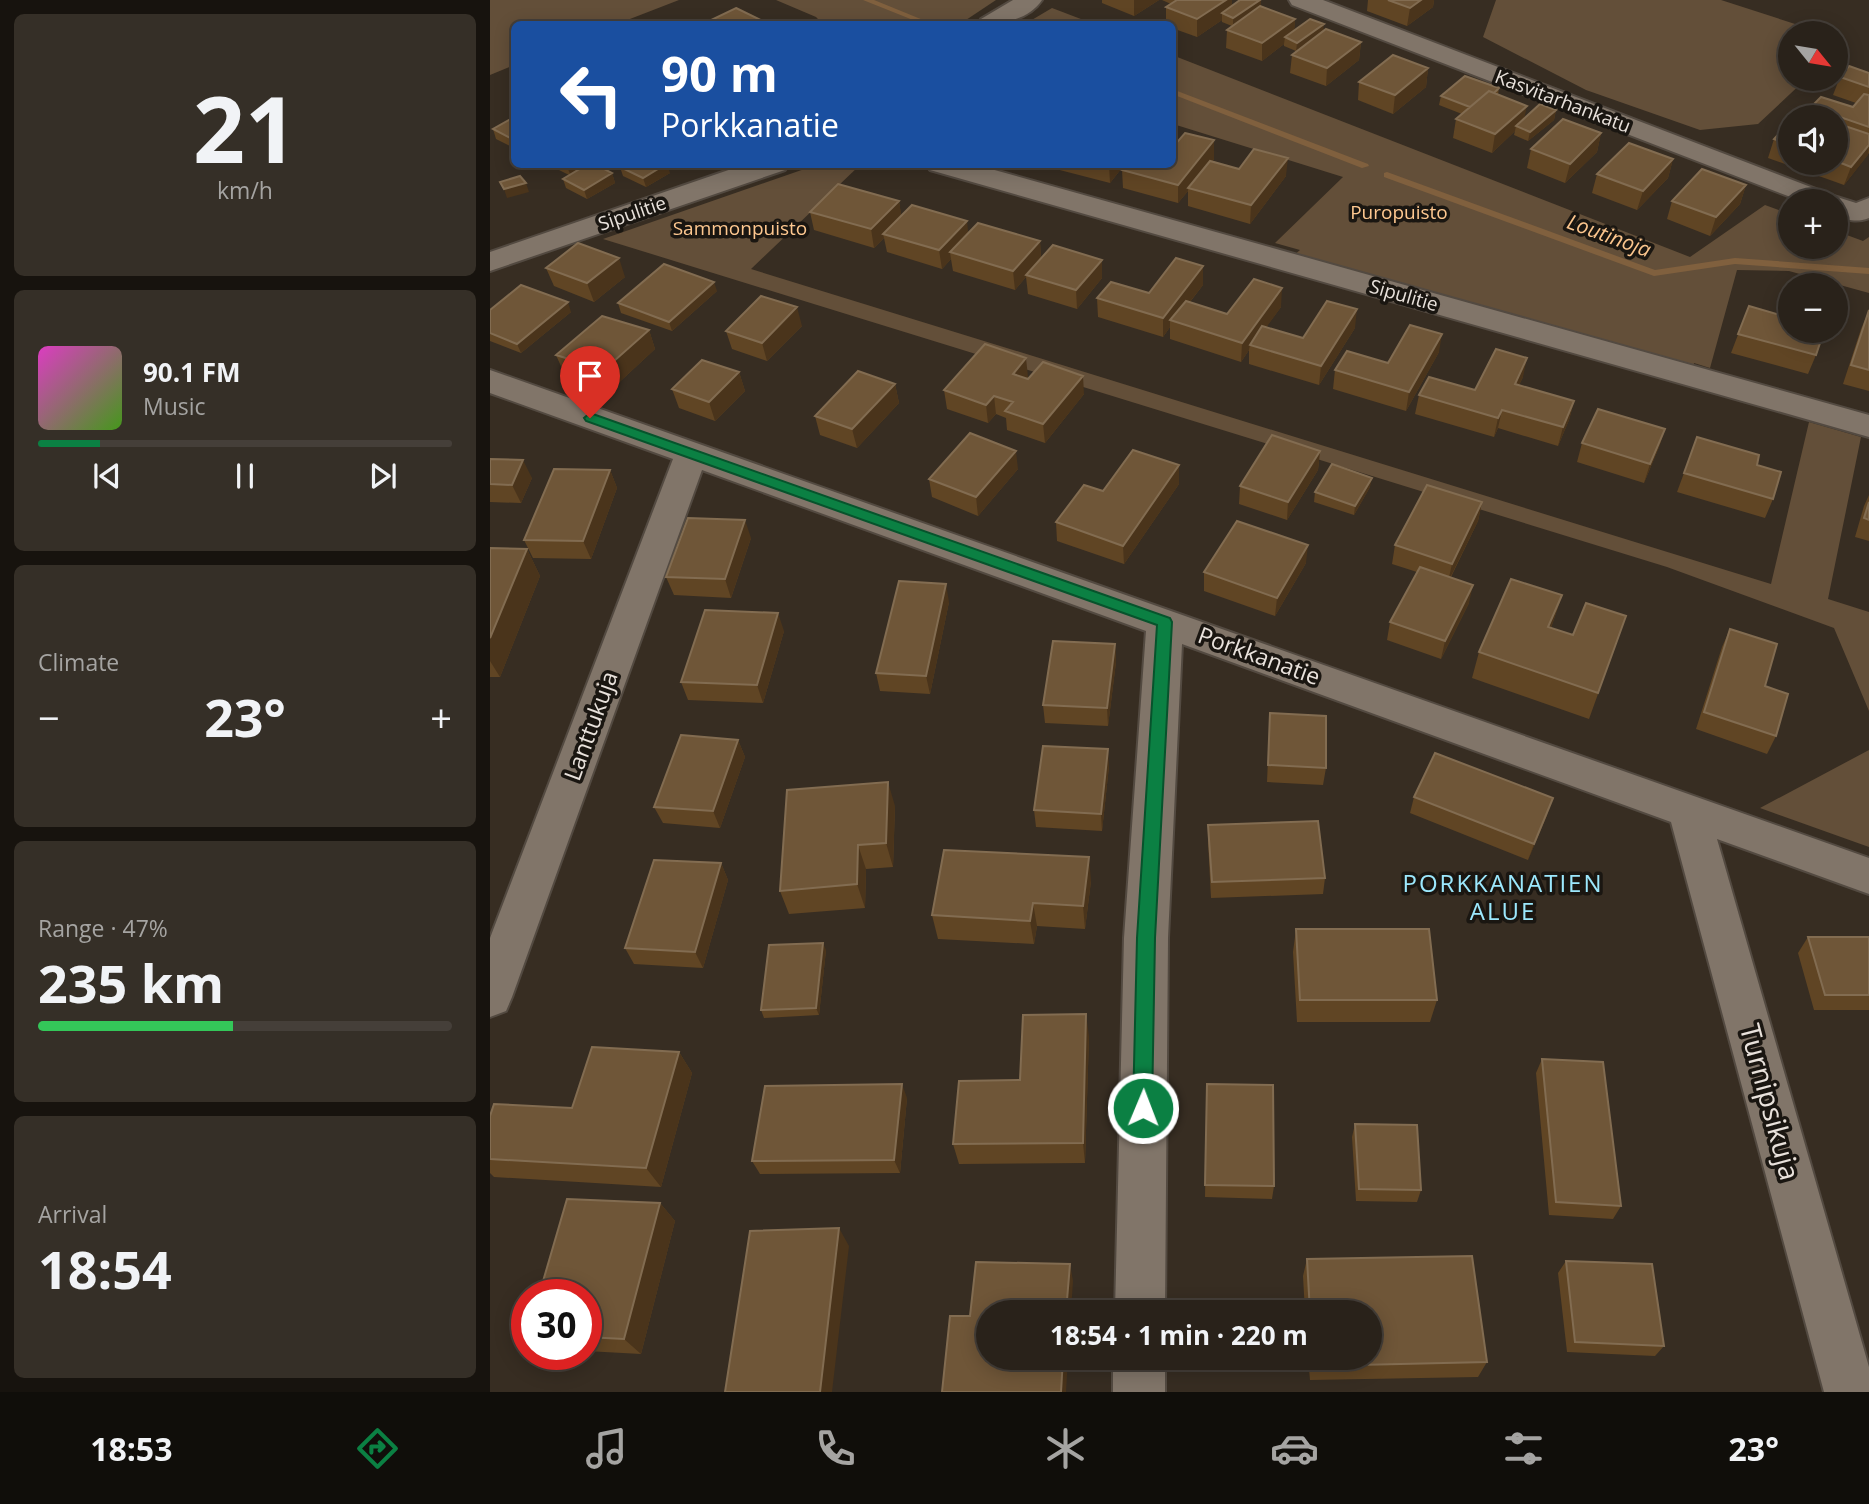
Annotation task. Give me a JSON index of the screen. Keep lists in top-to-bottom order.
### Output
{
  "streets": {
    "street": [
      "Kasvitarhankatu",
      "Sipulitie",
      "Porkkanatie",
      "Lanttukuja",
      "Turnipsikuja"
    ]
  },
  "crossings": [
    ["Porkkanatie", "Lanttukuja"],
    ["Porkkanatie", "Turnipsikuja"]
  ],
  "districts": ["PORKKANATIEN ALUE"],
  "water": ["Loutinoja"],
  "parks": ["Puropuisto", "Sammonpuisto"],
  "north": "bottom right",
  "page": {
    "tile": [
      ["21", "km/h"],
      "Climate",
      ["Range · 47%", "235 km"],
      ["Arrival", "18:54"]
    ],
    "map_buttons": ["+", "−"],
    "turn": ["90 m", "Porkkanatie"],
    "song": ["90.1 FM", "Music"],
    "heat": ["−", "23°", "+"],
    "limit": "30",
    "trip": "18:54 · 1 min · 220 m",
    "tabs": ["18:53", "23°"]
  }
}
